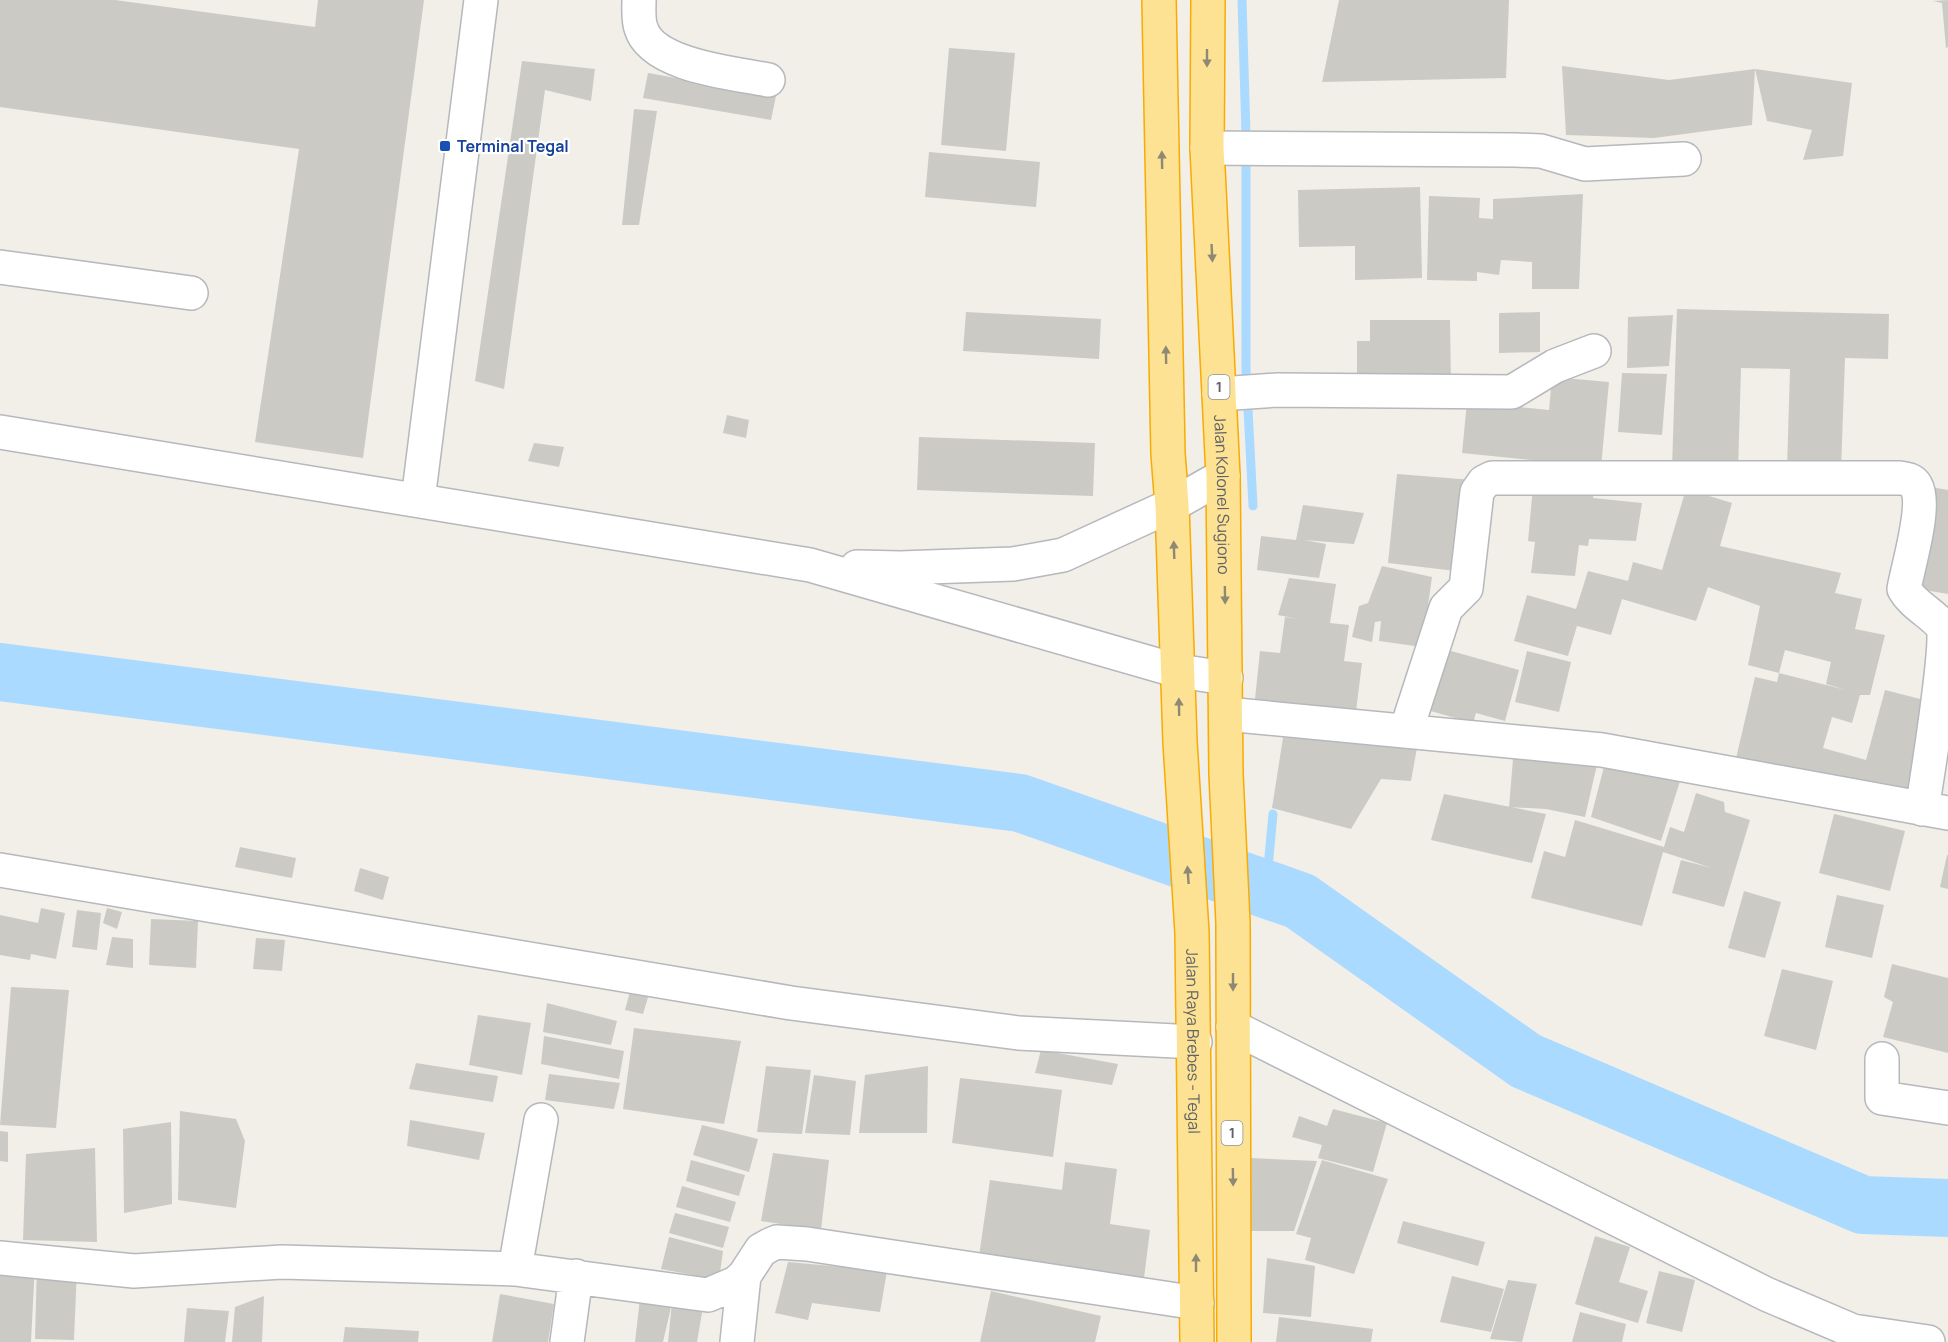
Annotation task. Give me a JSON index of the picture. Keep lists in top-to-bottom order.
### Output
{
  "streets": {
    "highway": ["1", "Jalan Kolonel Sugiono", "Jalan Raya Brebes - Tegal"]
  },
  "crossings": [
    ["1", "Jalan Kolonel Sugiono"]
  ],
  "places": {
    "transit": ["Terminal Tegal"]
  }
}
